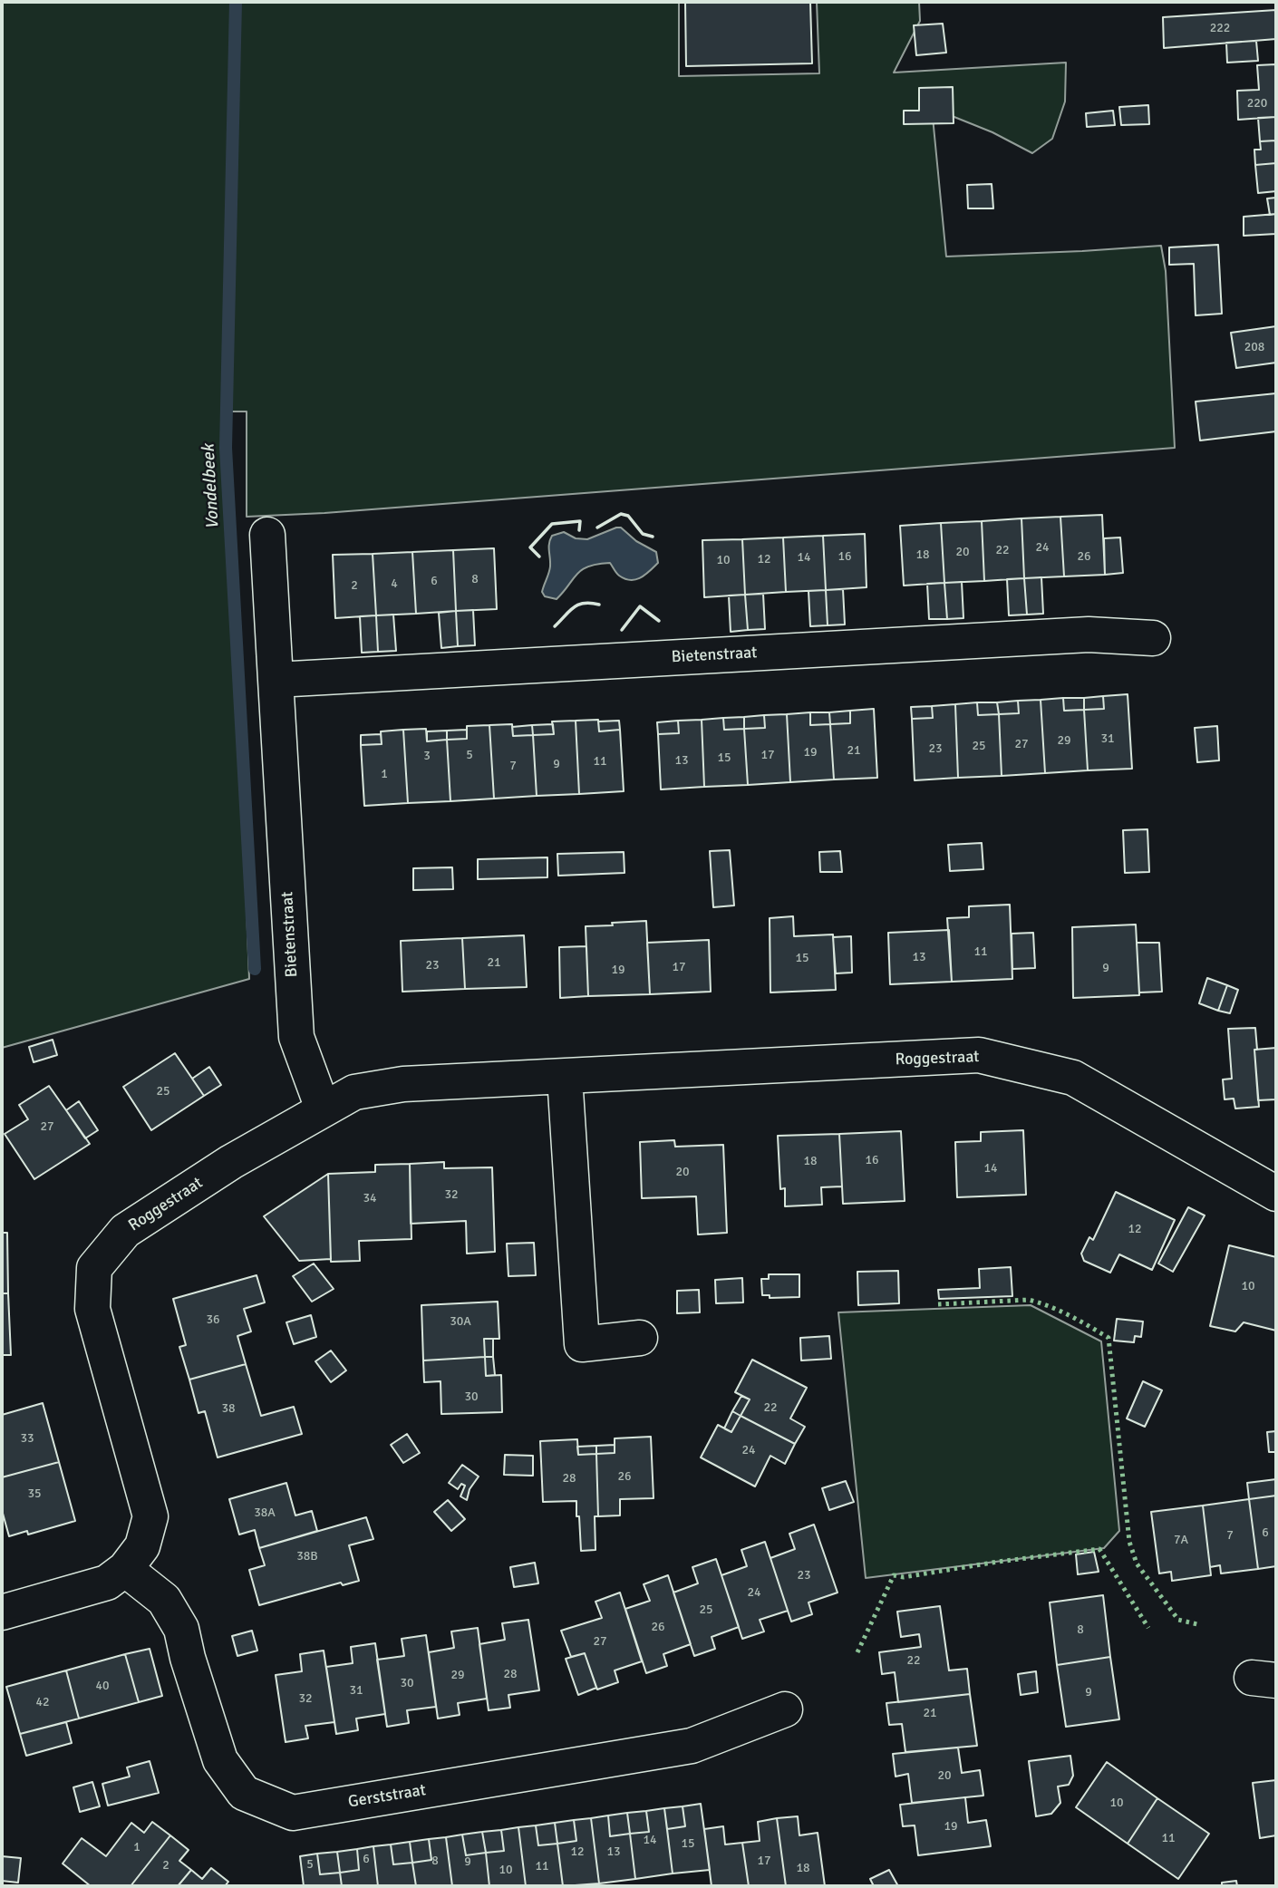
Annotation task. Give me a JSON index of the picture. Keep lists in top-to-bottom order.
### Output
{
  "streets": {
    "street": ["Bietenstraat", "Roggestraat", "Gerststraat"]
  },
  "crossings": [
    ["Bietenstraat", "Roggestraat"],
    ["Roggestraat", "Gerststraat"]
  ],
  "water": ["Vondelbeek"],
  "house_numbers": [
    "222",
    "220",
    "208",
    "24",
    "22",
    "20",
    "18",
    "16",
    "26",
    "14",
    "12",
    "10",
    "8",
    "6",
    "4",
    "2",
    "31",
    "29",
    "27",
    "25",
    "23",
    "21",
    "19",
    "5",
    "17",
    "3",
    "15",
    "13",
    "11",
    "9",
    "7",
    "1",
    "11",
    "13",
    "15",
    "21",
    "23",
    "17",
    "9",
    "19",
    "25",
    "27",
    "16",
    "18",
    "14",
    "20",
    "32",
    "34",
    "12",
    "10",
    "36",
    "30A",
    "30",
    "22",
    "38",
    "33",
    "24",
    "26",
    "28",
    "35",
    "38A",
    "6",
    "7",
    "7A",
    "38B",
    "23",
    "24",
    "25",
    "26",
    "8",
    "27",
    "22",
    "28",
    "29",
    "30",
    "40",
    "31",
    "9",
    "32",
    "42",
    "21",
    "20",
    "10",
    "19",
    "11",
    "14",
    "15",
    "1",
    "12",
    "13",
    "6",
    "8",
    "17",
    "9",
    "5",
    "2",
    "11",
    "18",
    "10"
  ]
}
